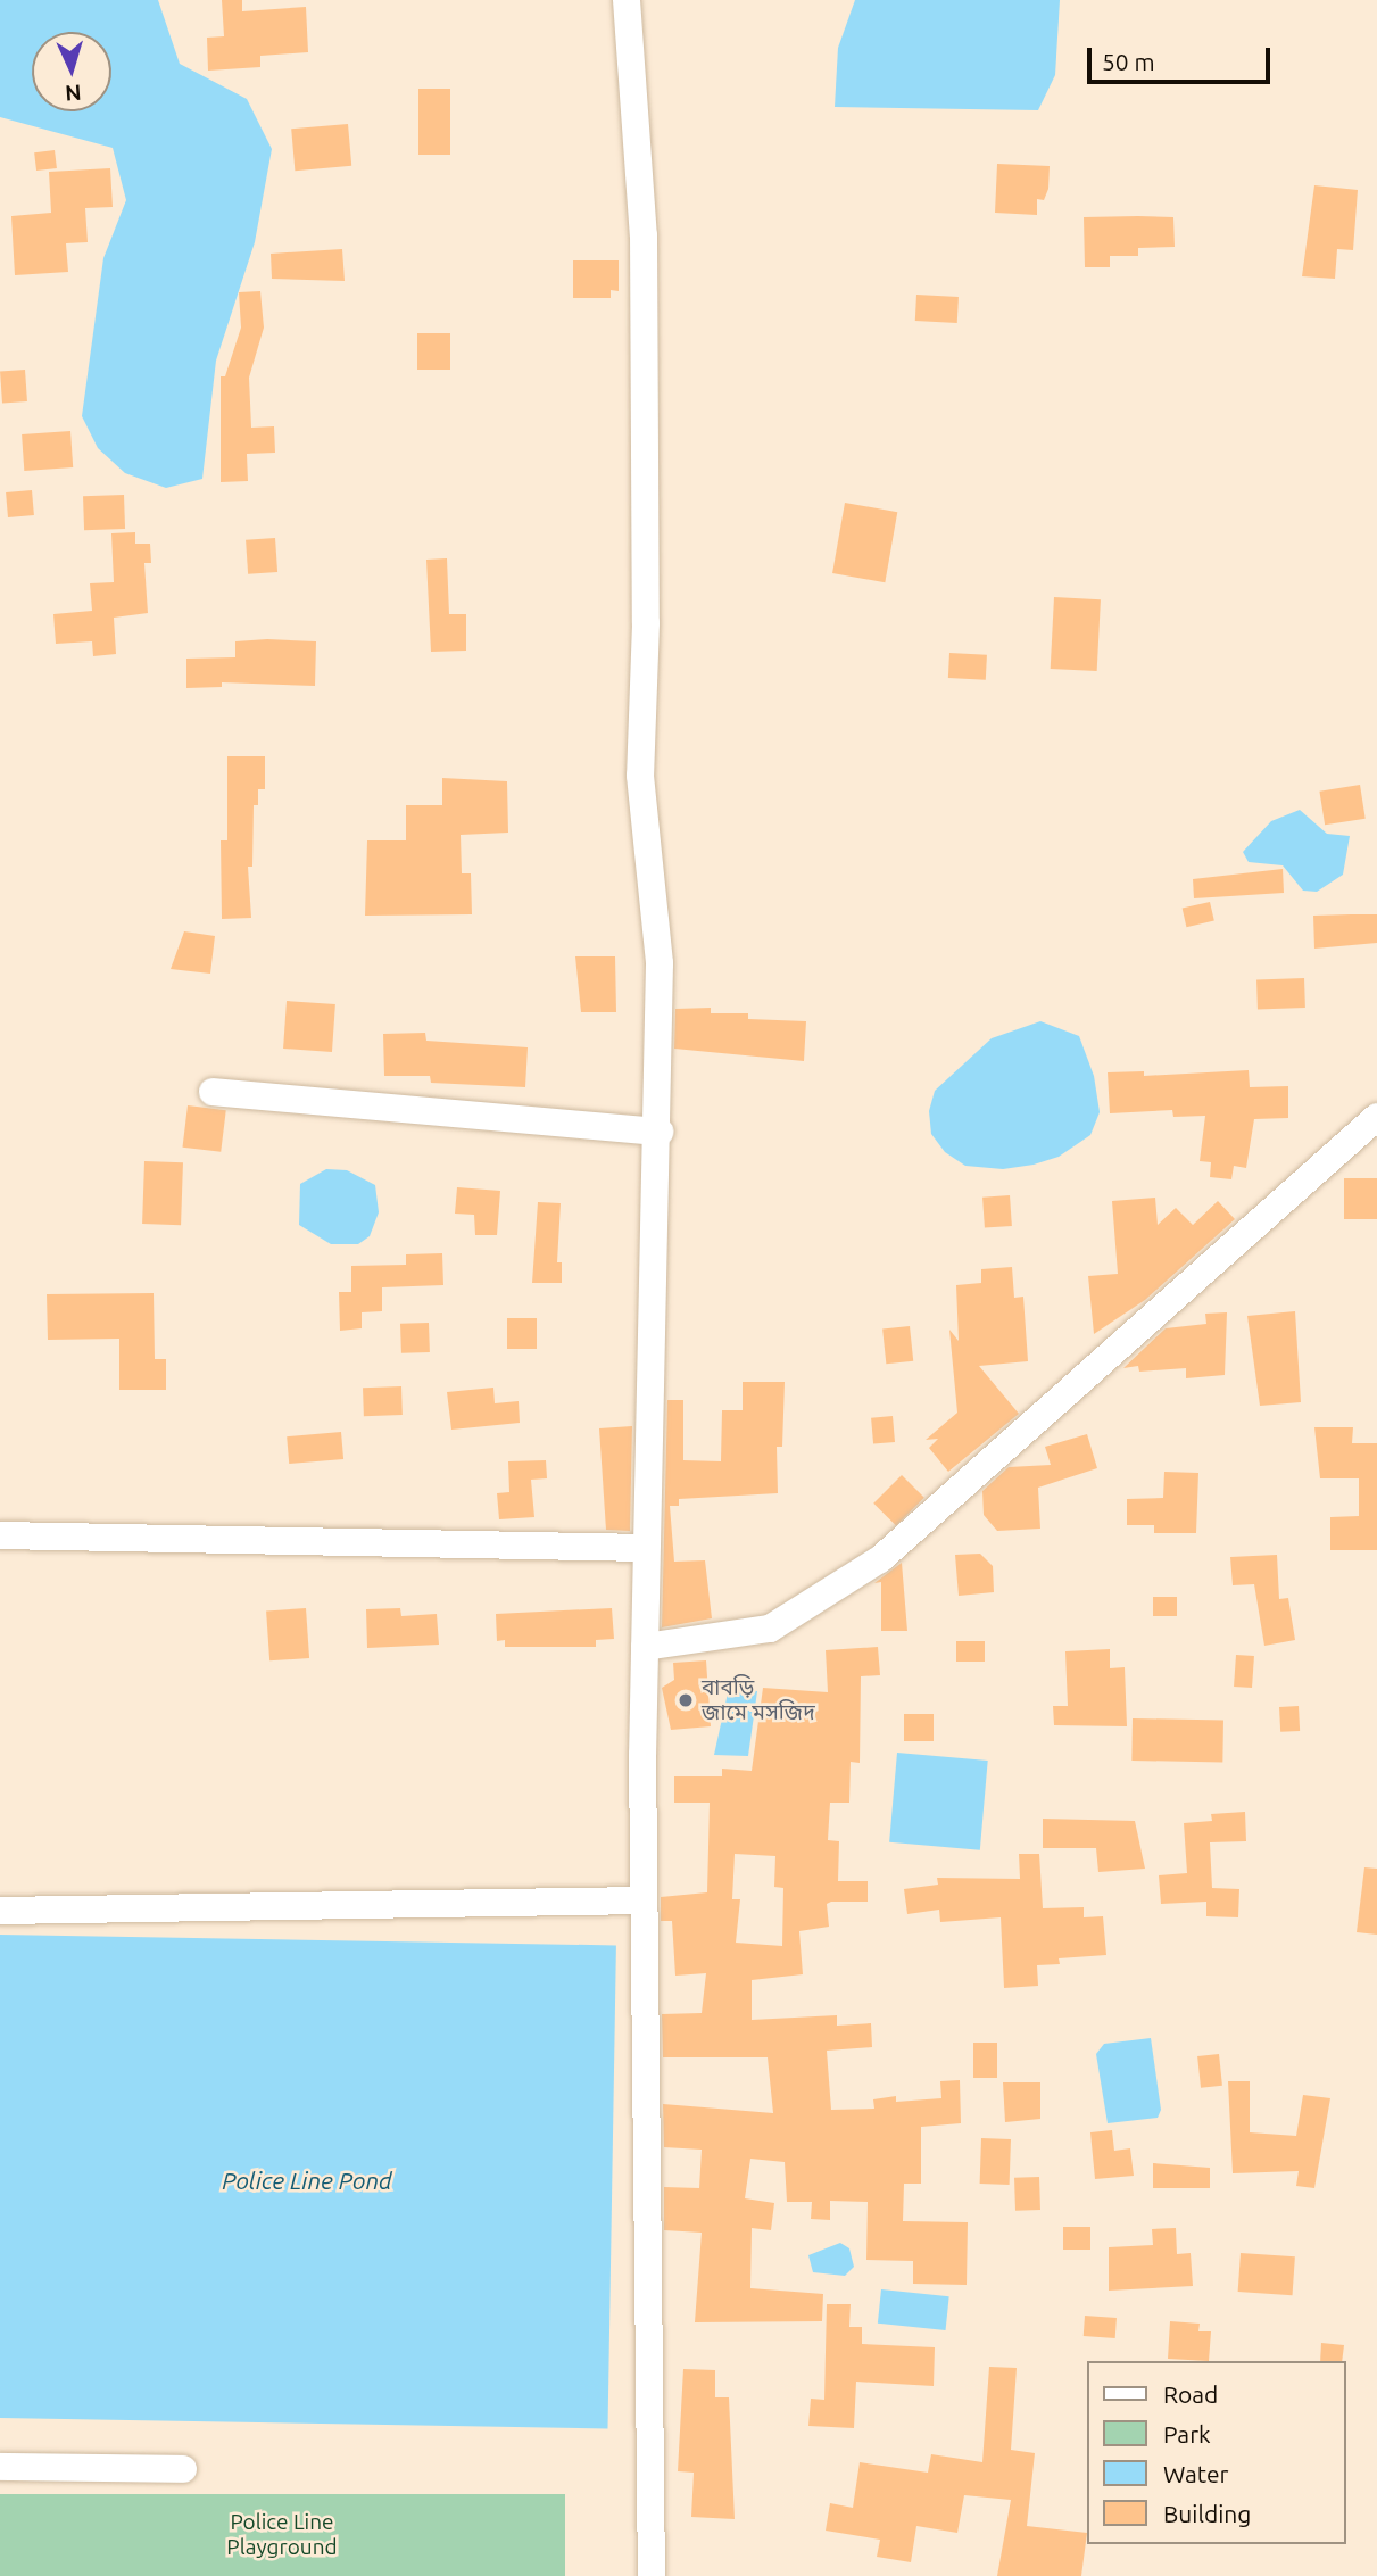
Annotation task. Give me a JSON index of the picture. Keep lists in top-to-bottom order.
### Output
{
  "water": ["Police Line Pond"],
  "parks": ["Police Line Playground"],
  "places": ["বাবড়ি জামে মসজিদ"],
  "legend": [
    "Road",
    "Park",
    "Water",
    "Building"
  ],
  "scale_bar": "50 m",
  "north": "bottom"
}
